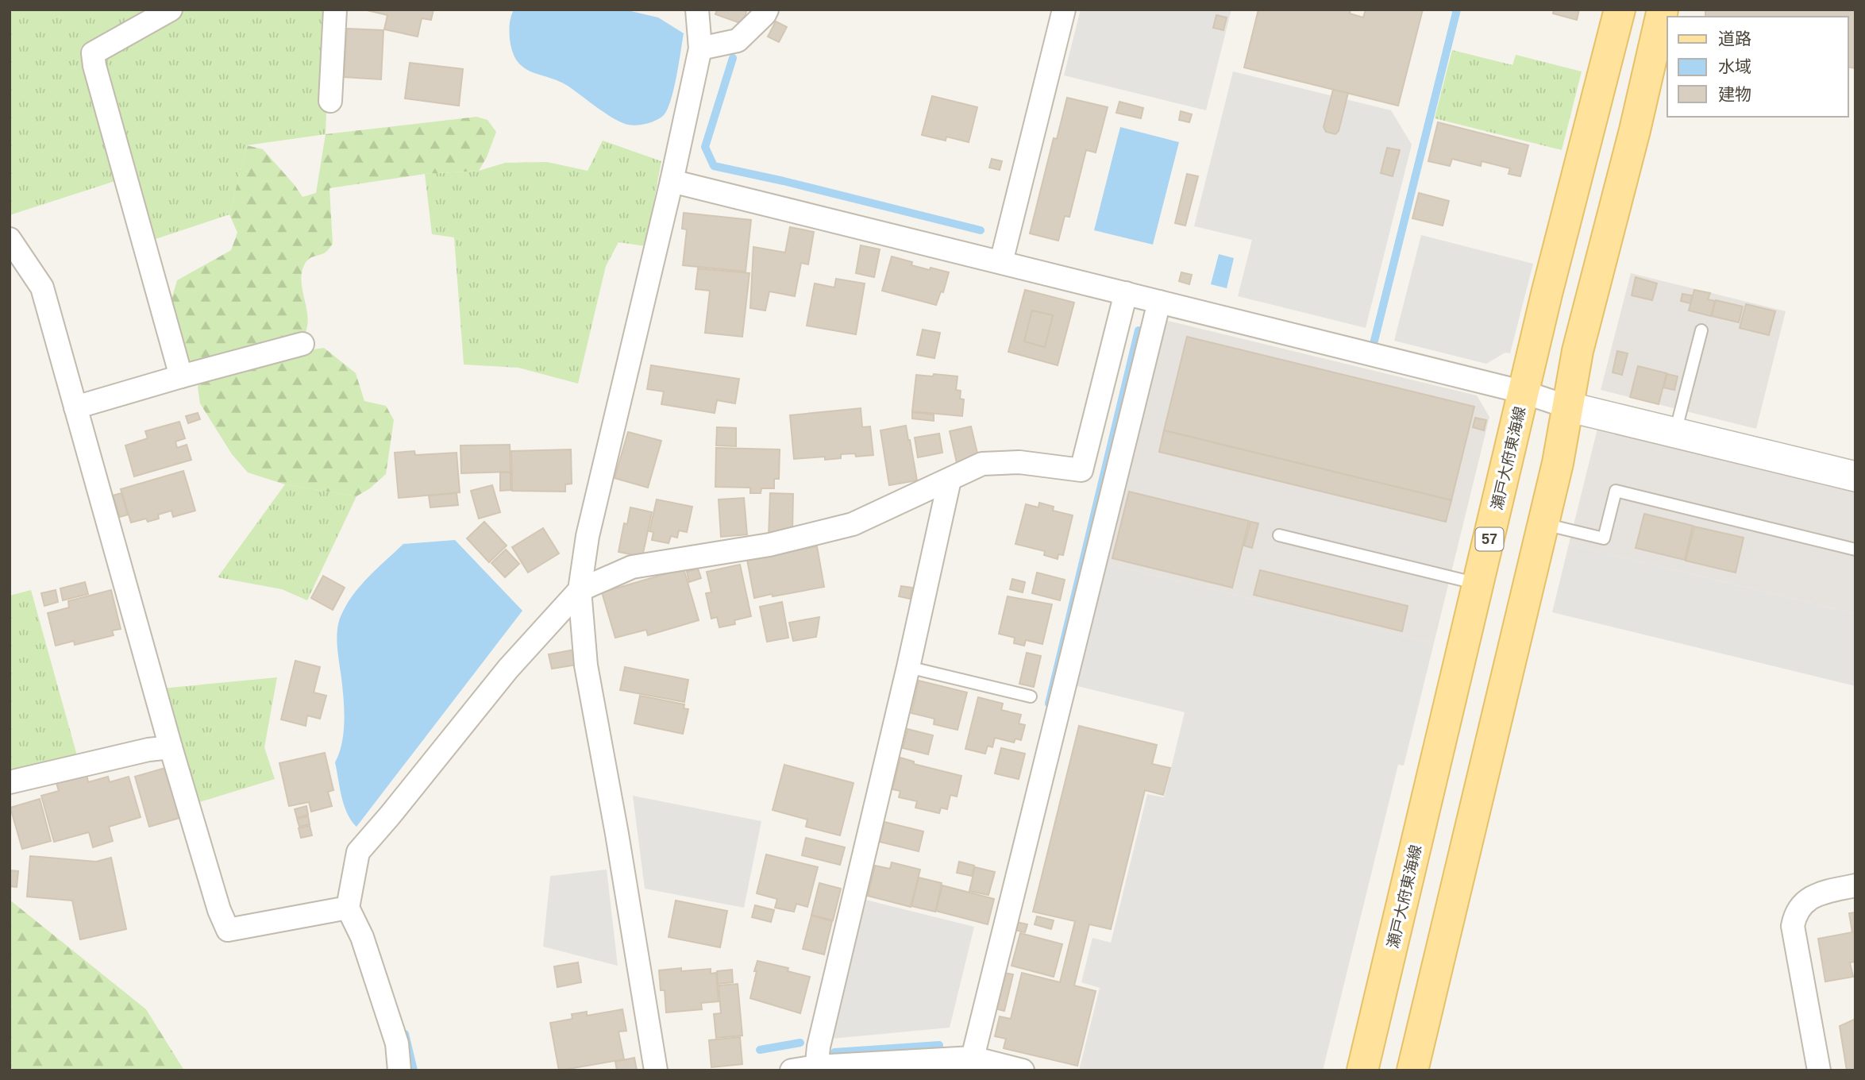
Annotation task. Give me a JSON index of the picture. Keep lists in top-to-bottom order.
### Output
{
  "streets": {
    "main road": ["瀬戸大府東海線", "57"]
  },
  "legend": ["道路", "水域", "建物"]
}
